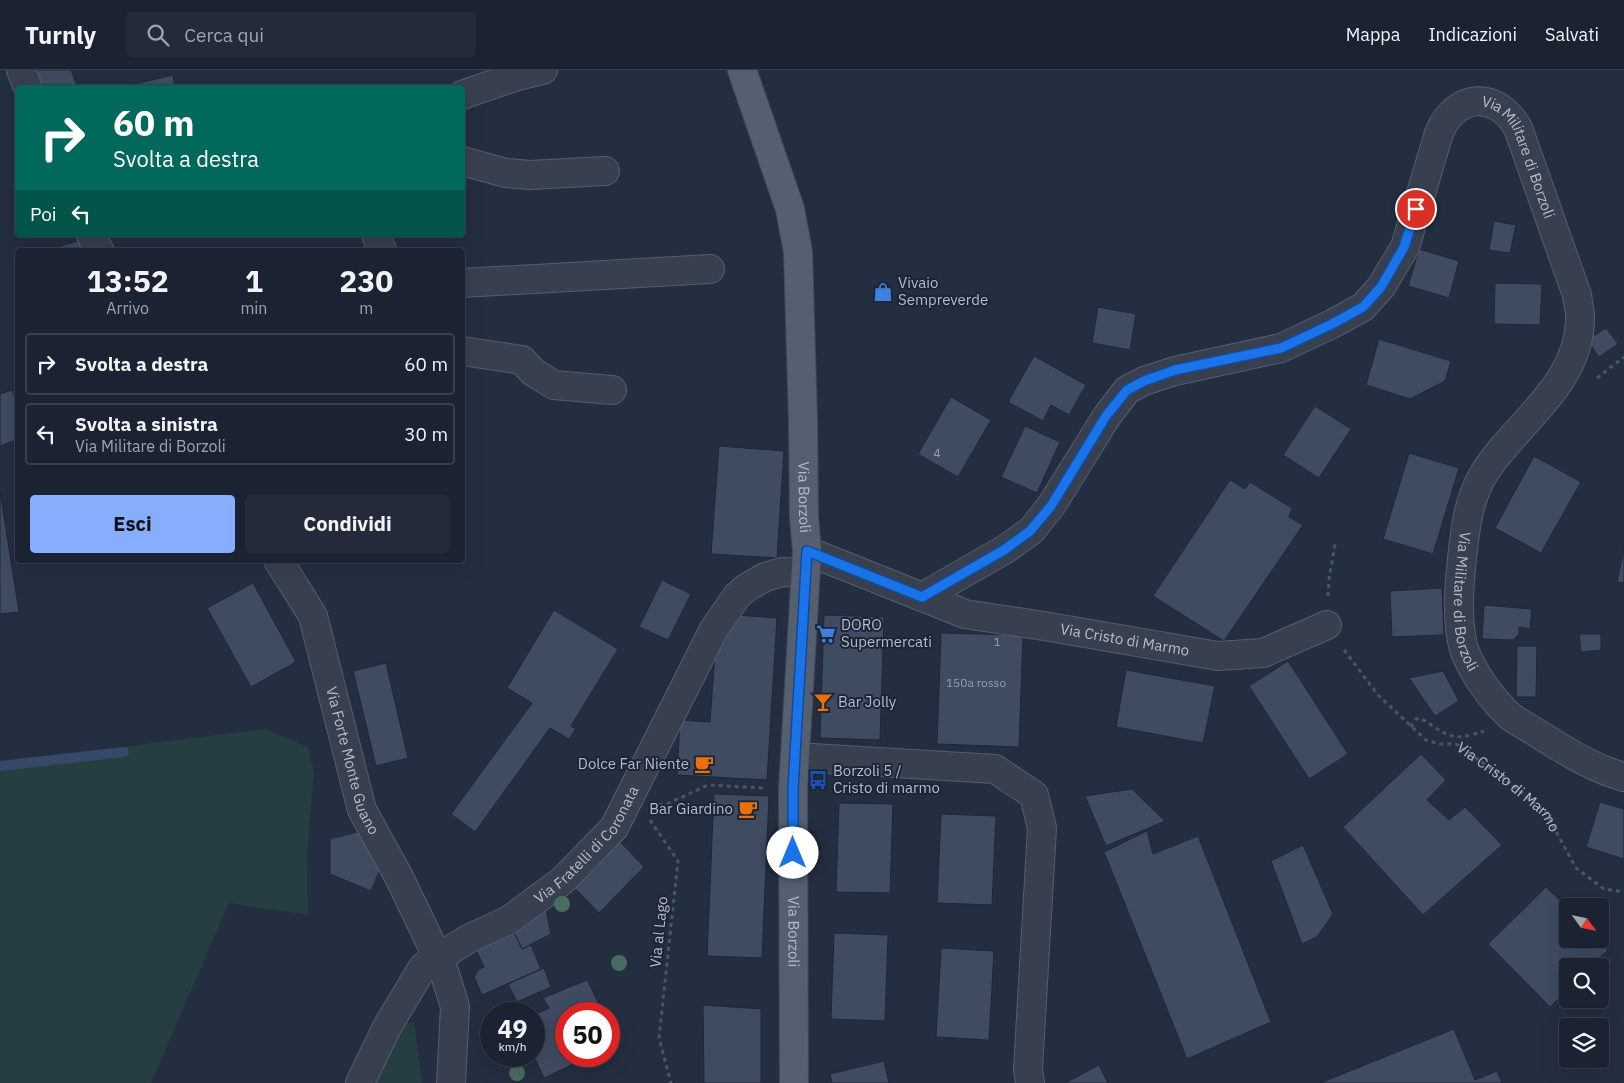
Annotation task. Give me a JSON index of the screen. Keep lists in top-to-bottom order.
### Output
{
  "streets": {
    "main road": ["Via Borzoli"],
    "street": [
      "Via Militare di Borzoli",
      "Via Cristo di Marmo",
      "Via Forte Monte Guano",
      "Via Fratelli di Coronata"
    ],
    "path": ["Via al Lago"]
  },
  "crossings": [
    ["Via Militare di Borzoli", "Via Cristo di Marmo"],
    ["Via Borzoli", "Via Cristo di Marmo"],
    ["Via Borzoli", "Via Fratelli di Coronata"],
    ["Via Cristo di Marmo", "Via Fratelli di Coronata"],
    ["Via Forte Monte Guano", "Via Fratelli di Coronata"],
    ["Via Fratelli di Coronata", "Via al Lago"]
  ],
  "places": {
    "shop": ["Vivaio Sempreverde"],
    "supermarket": ["DORO Supermercati"],
    "bar": ["Bar Jolly"],
    "cafe": ["Dolce Far Niente", "Bar Giardino"],
    "bus stop": ["Borzoli 5 / Cristo di marmo"]
  },
  "house_numbers": ["4", "1", "150a rosso"],
  "north": "bottom right",
  "page": {
    "header": "Turnly",
    "search": "Cerca qui",
    "nav": ["Mappa", "Indicazioni", "Salvati"],
    "turn": ["60 m", "Svolta a destra"],
    "then": "Poi",
    "eta": [
      "13:52",
      "Arrivo",
      "1",
      "min",
      "230",
      "m"
    ],
    "list": [
      {
        "name": "Svolta a destra",
        "value": "60 m"
      },
      {
        "name": "Svolta a sinistra",
        "note": "Via Militare di Borzoli",
        "value": "30 m"
      }
    ],
    "buttons": ["Esci", "Condividi"],
    "speed": "49 km/h",
    "limit": "50"
  }
}
